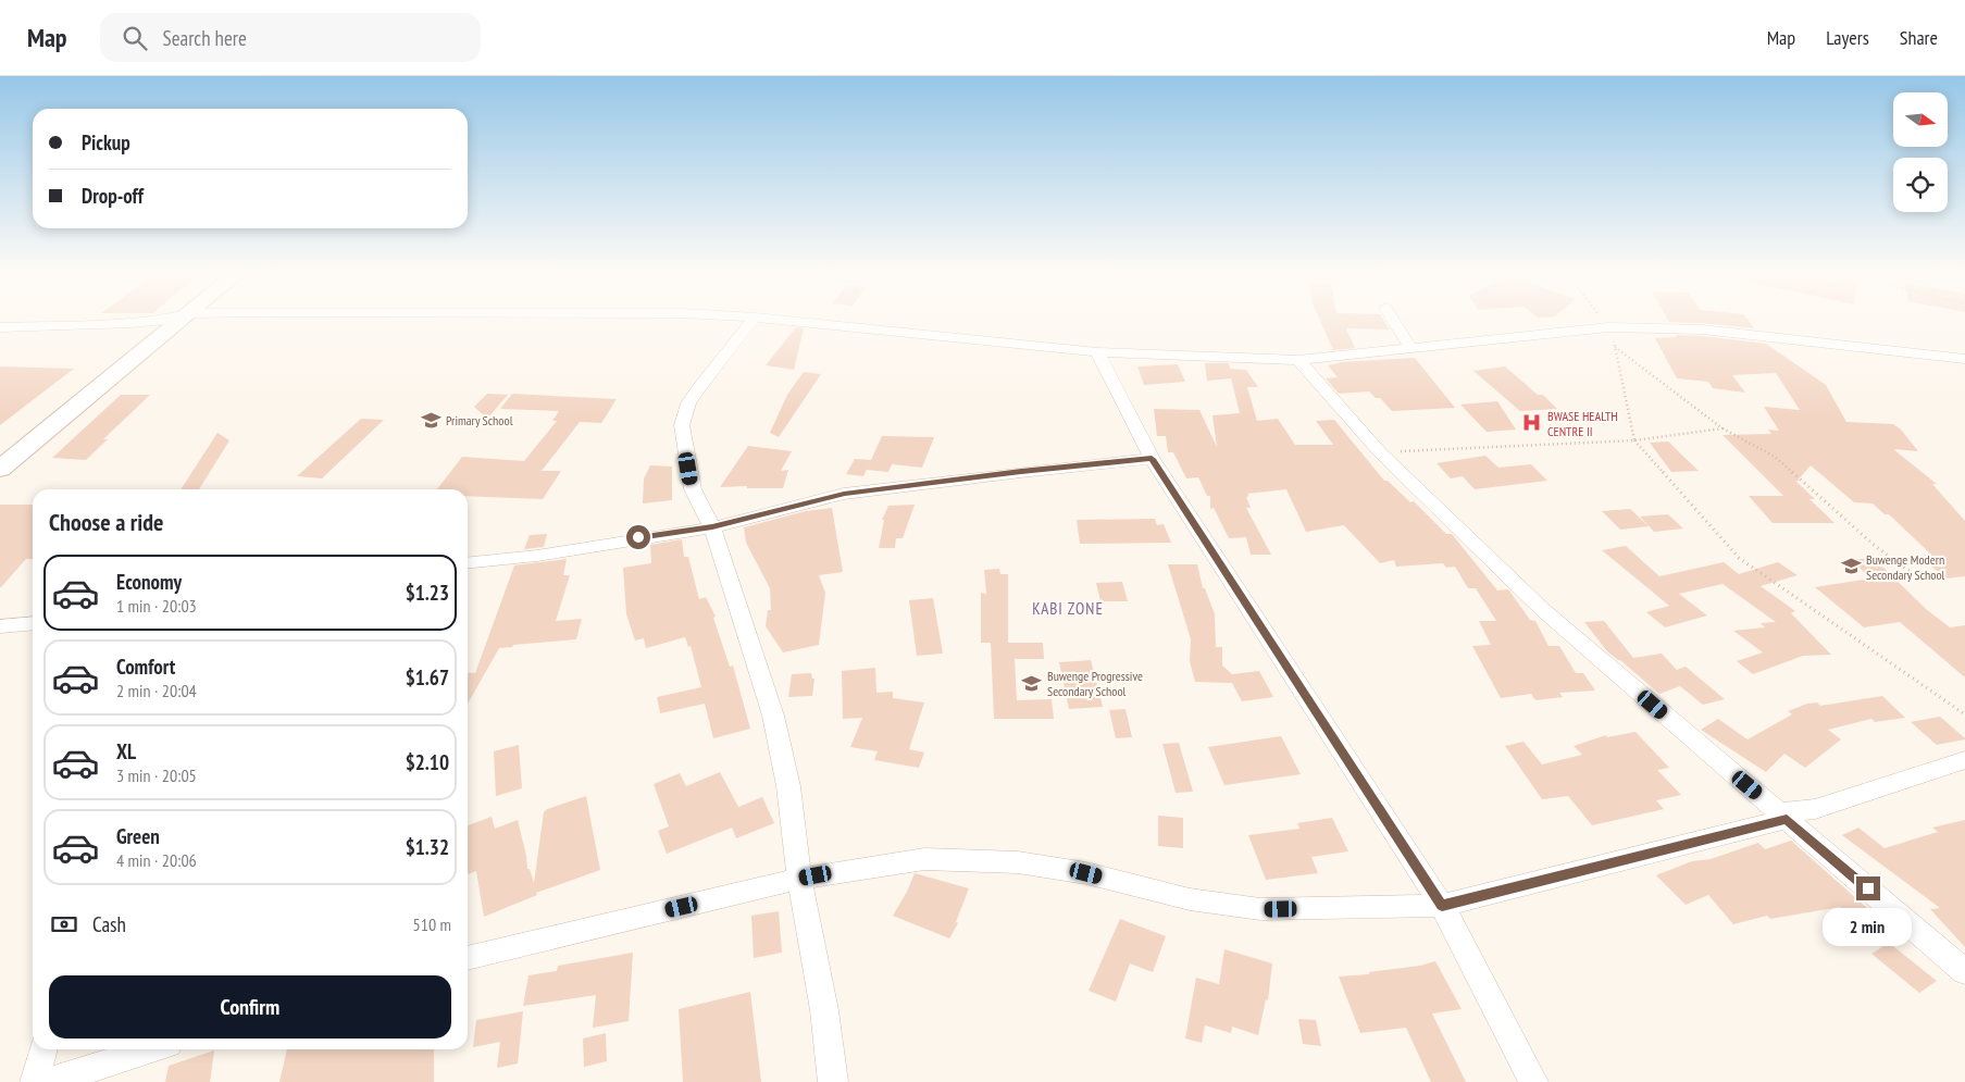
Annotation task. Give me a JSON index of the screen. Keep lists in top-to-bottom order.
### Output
{
  "districts": ["KABI ZONE"],
  "places": {
    "school or university": ["Primary School", "Buwenge Modern Secondary School", "Buwenge Progressive Secondary School"],
    "hospital": ["BWASE HEALTH CENTRE II"]
  },
  "north": "right",
  "page": {
    "header": "Map",
    "search": "Search here",
    "nav": ["Map", "Layers", "Share"],
    "banner": ["Pickup", "Drop-off"],
    "heading": "Choose a ride",
    "list": [
      {
        "name": "Economy",
        "note": "1 min · 20:03",
        "value": "$1.23"
      },
      {
        "name": "Comfort",
        "note": "2 min · 20:04",
        "value": "$1.67"
      },
      {
        "name": "XL",
        "note": "3 min · 20:05",
        "value": "$2.10"
      },
      {
        "name": "Green",
        "note": "4 min · 20:06",
        "value": "$1.32"
      }
    ],
    "pay": ["Cash", "510 m"],
    "bubble": "2 min",
    "buttons": "Confirm"
  }
}
